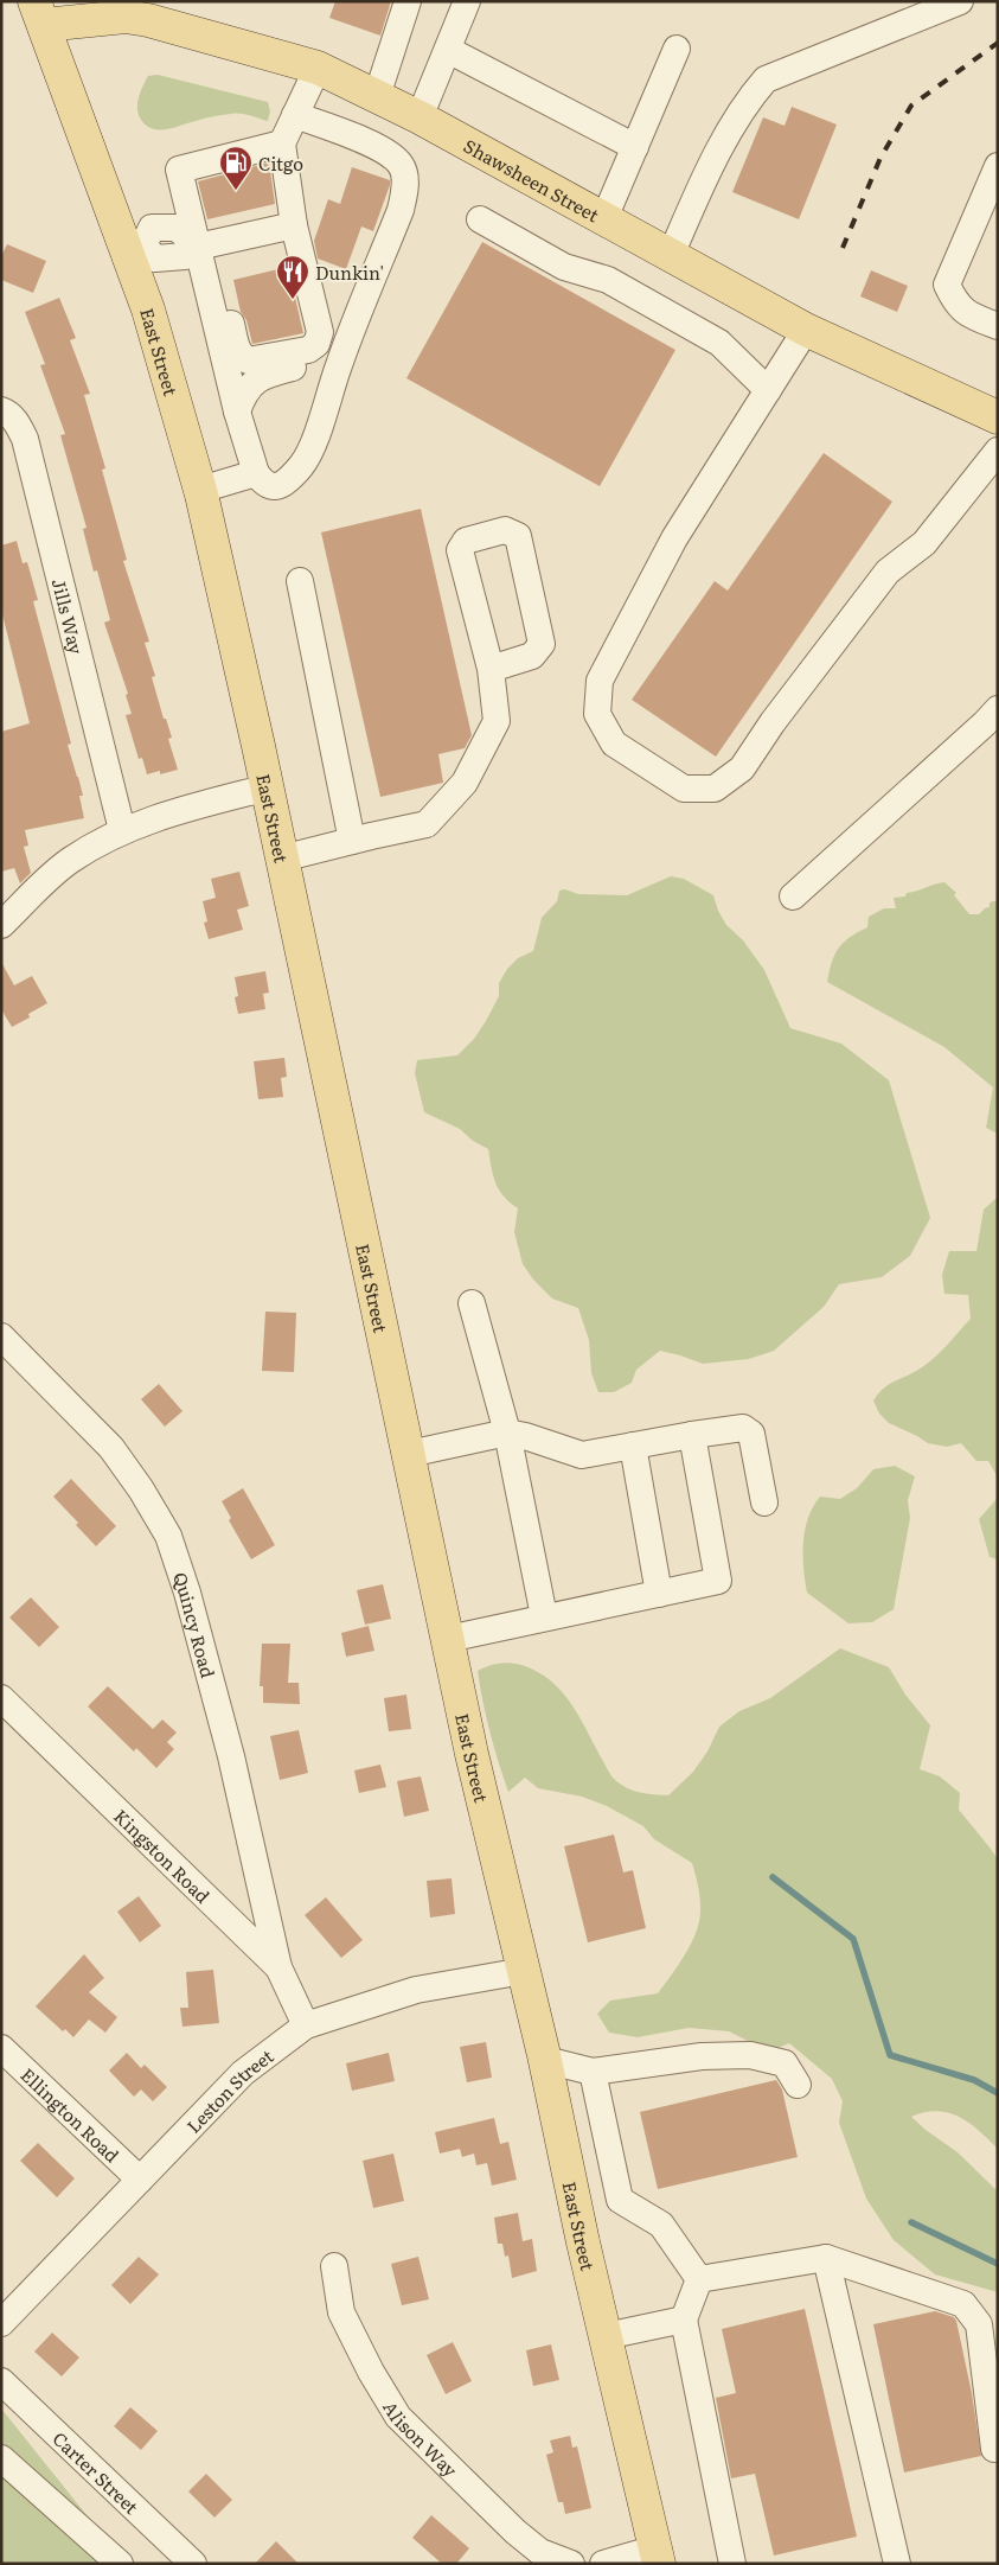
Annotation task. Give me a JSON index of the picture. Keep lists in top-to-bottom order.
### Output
{
  "streets": {
    "main road": ["Shawsheen Street", "East Street"],
    "street": [
      "Jills Way",
      "Quincy Road",
      "Kingston Road",
      "Leston Street",
      "Ellington Road",
      "Alison Way",
      "Carter Street"
    ]
  },
  "crossings": [
    ["Shawsheen Street", "East Street"],
    ["East Street", "Leston Street"],
    ["Quincy Road", "Kingston Road"],
    ["Kingston Road", "Leston Street"],
    ["Leston Street", "Ellington Road"]
  ],
  "places": {
    "fuel station": ["Citgo"],
    "restaurant": ["Dunkin'"]
  }
}
